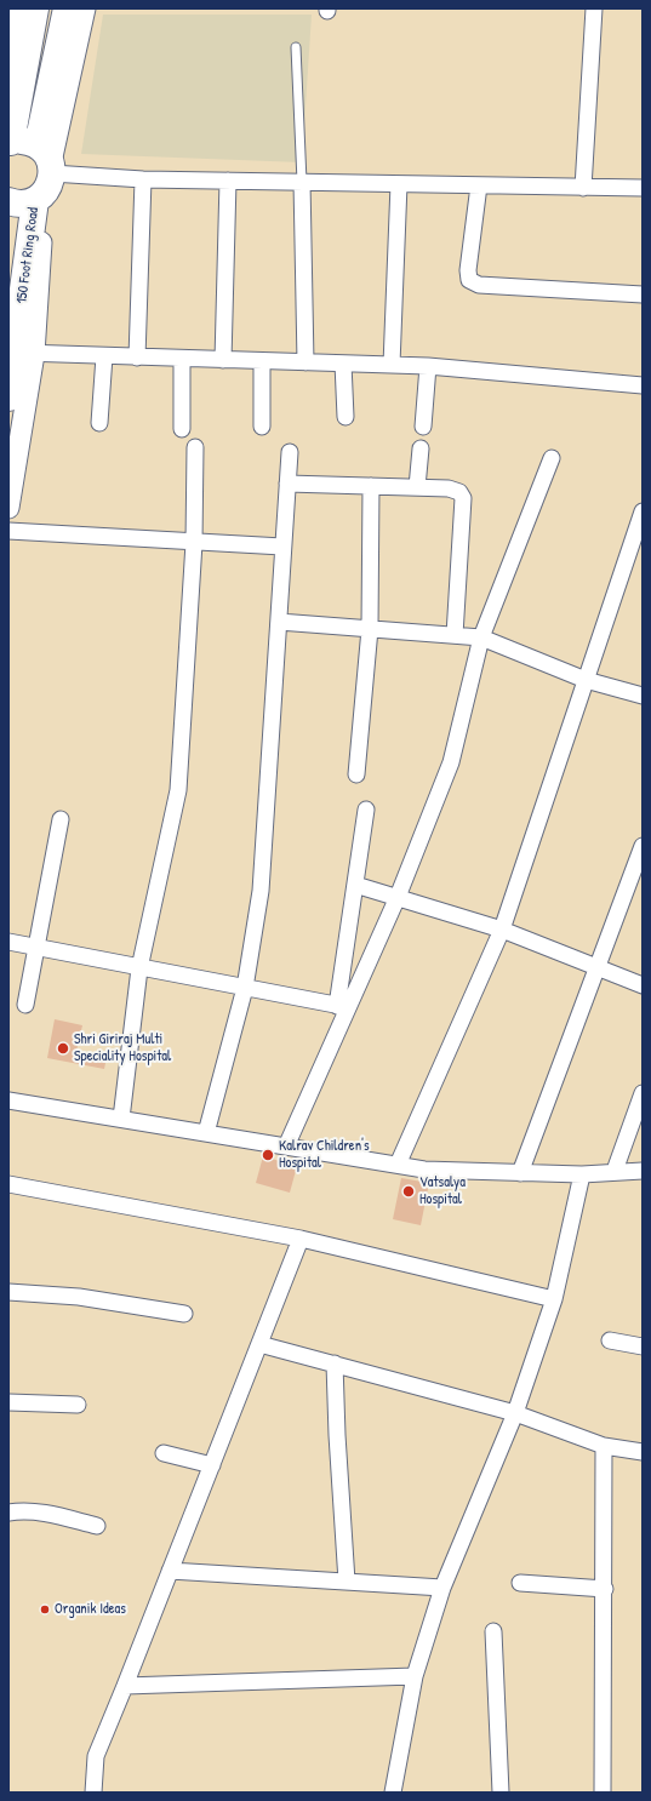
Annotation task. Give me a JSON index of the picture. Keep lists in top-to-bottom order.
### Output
{
  "streets": {
    "highway": ["150 Foot Ring Road"]
  },
  "places": [
    "Shri Giriraj Multi Speciality Hospital",
    "Kalrav Children's Hospital",
    "Vatsalya Hospital",
    "Organik Ideas"
  ]
}
